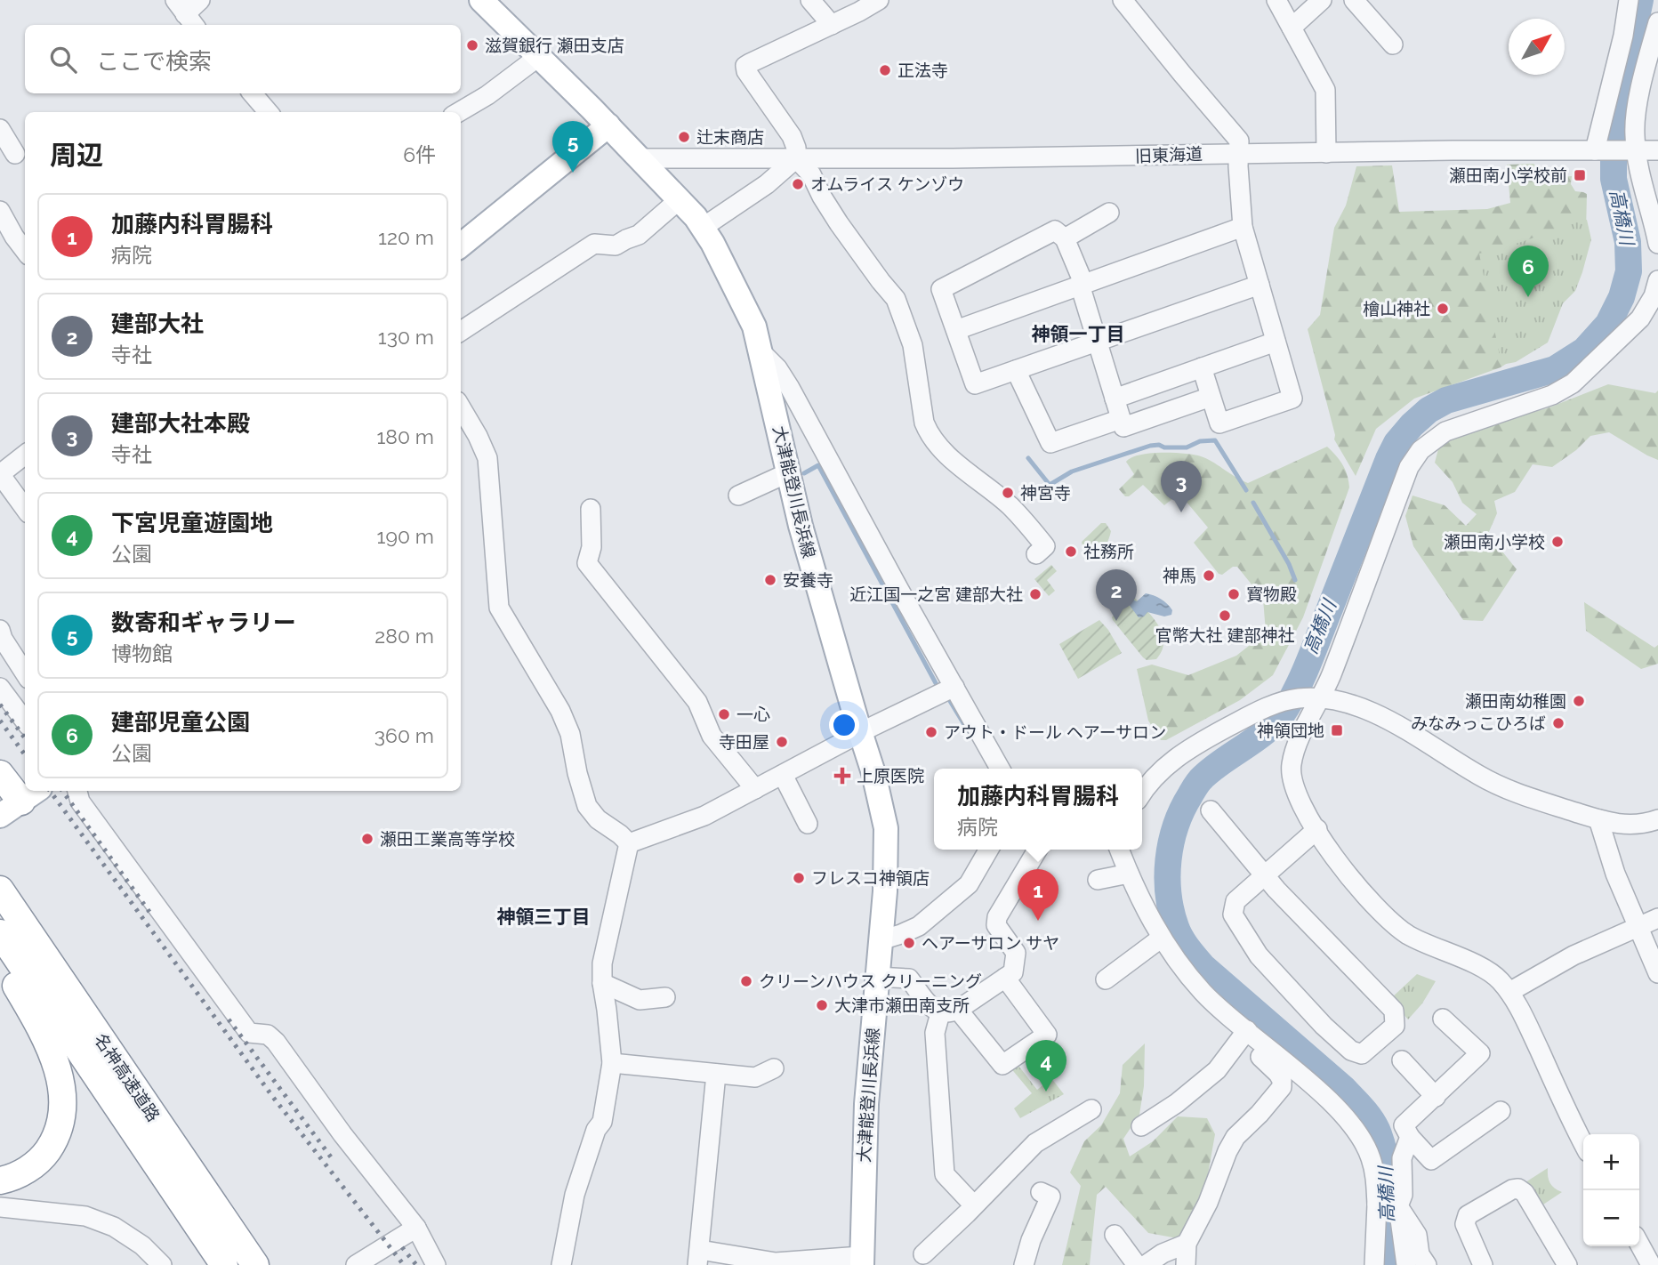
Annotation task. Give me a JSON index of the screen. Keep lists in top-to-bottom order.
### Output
{
  "streets": {
    "highway": ["名神高速道路"],
    "main road": ["大津能登川長浜線"],
    "street": ["旧東海道"]
  },
  "crossings": [
    ["旧東海道", "大津能登川長浜線"]
  ],
  "districts": ["神領一丁目", "神領三丁目"],
  "water": ["高橋川"],
  "places": {
    "other": [
      "滋賀銀行 瀬田支店",
      "正法寺",
      "辻末商店",
      "オムライス ケンゾウ",
      "檜山神社",
      "神宮寺",
      "瀬田南小学校",
      "社務所",
      "神馬",
      "安養寺",
      "近江国一之宮 建部大社",
      "寳物殿",
      "官幣大社 建部神社",
      "瀬田南幼稚園",
      "一心",
      "みなみっこひろば",
      "アウト・ドール ヘアーサロン",
      "寺田屋",
      "瀬田工業高等学校",
      "フレスコ神領店",
      "ヘアーサロン サヤ",
      "クリーンハウス クリーニング",
      "大津市瀬田南支所"
    ],
    "transit": ["瀬田南小学校前", "神領団地"],
    "health": ["上原医院"]
  },
  "north": "top right",
  "page": {
    "search": "ここで検索",
    "heading": ["周辺", "6件"],
    "pins": [
      "5",
      "6",
      "3",
      "2",
      "1",
      "4"
    ],
    "list": [
      {
        "mark": "1",
        "name": "加藤内科胃腸科",
        "note": "病院",
        "value": "120 m"
      },
      {
        "mark": "2",
        "name": "建部大社",
        "note": "寺社",
        "value": "130 m"
      },
      {
        "mark": "3",
        "name": "建部大社本殿",
        "note": "寺社",
        "value": "180 m"
      },
      {
        "mark": "4",
        "name": "下宮児童遊園地",
        "note": "公園",
        "value": "190 m"
      },
      {
        "mark": "5",
        "name": "数寄和ギャラリー",
        "note": "博物館",
        "value": "280 m"
      },
      {
        "mark": "6",
        "name": "建部児童公園",
        "note": "公園",
        "value": "360 m"
      }
    ],
    "popup": ["加藤内科胃腸科", "病院"],
    "map_buttons": ["+", "−"]
  }
}
